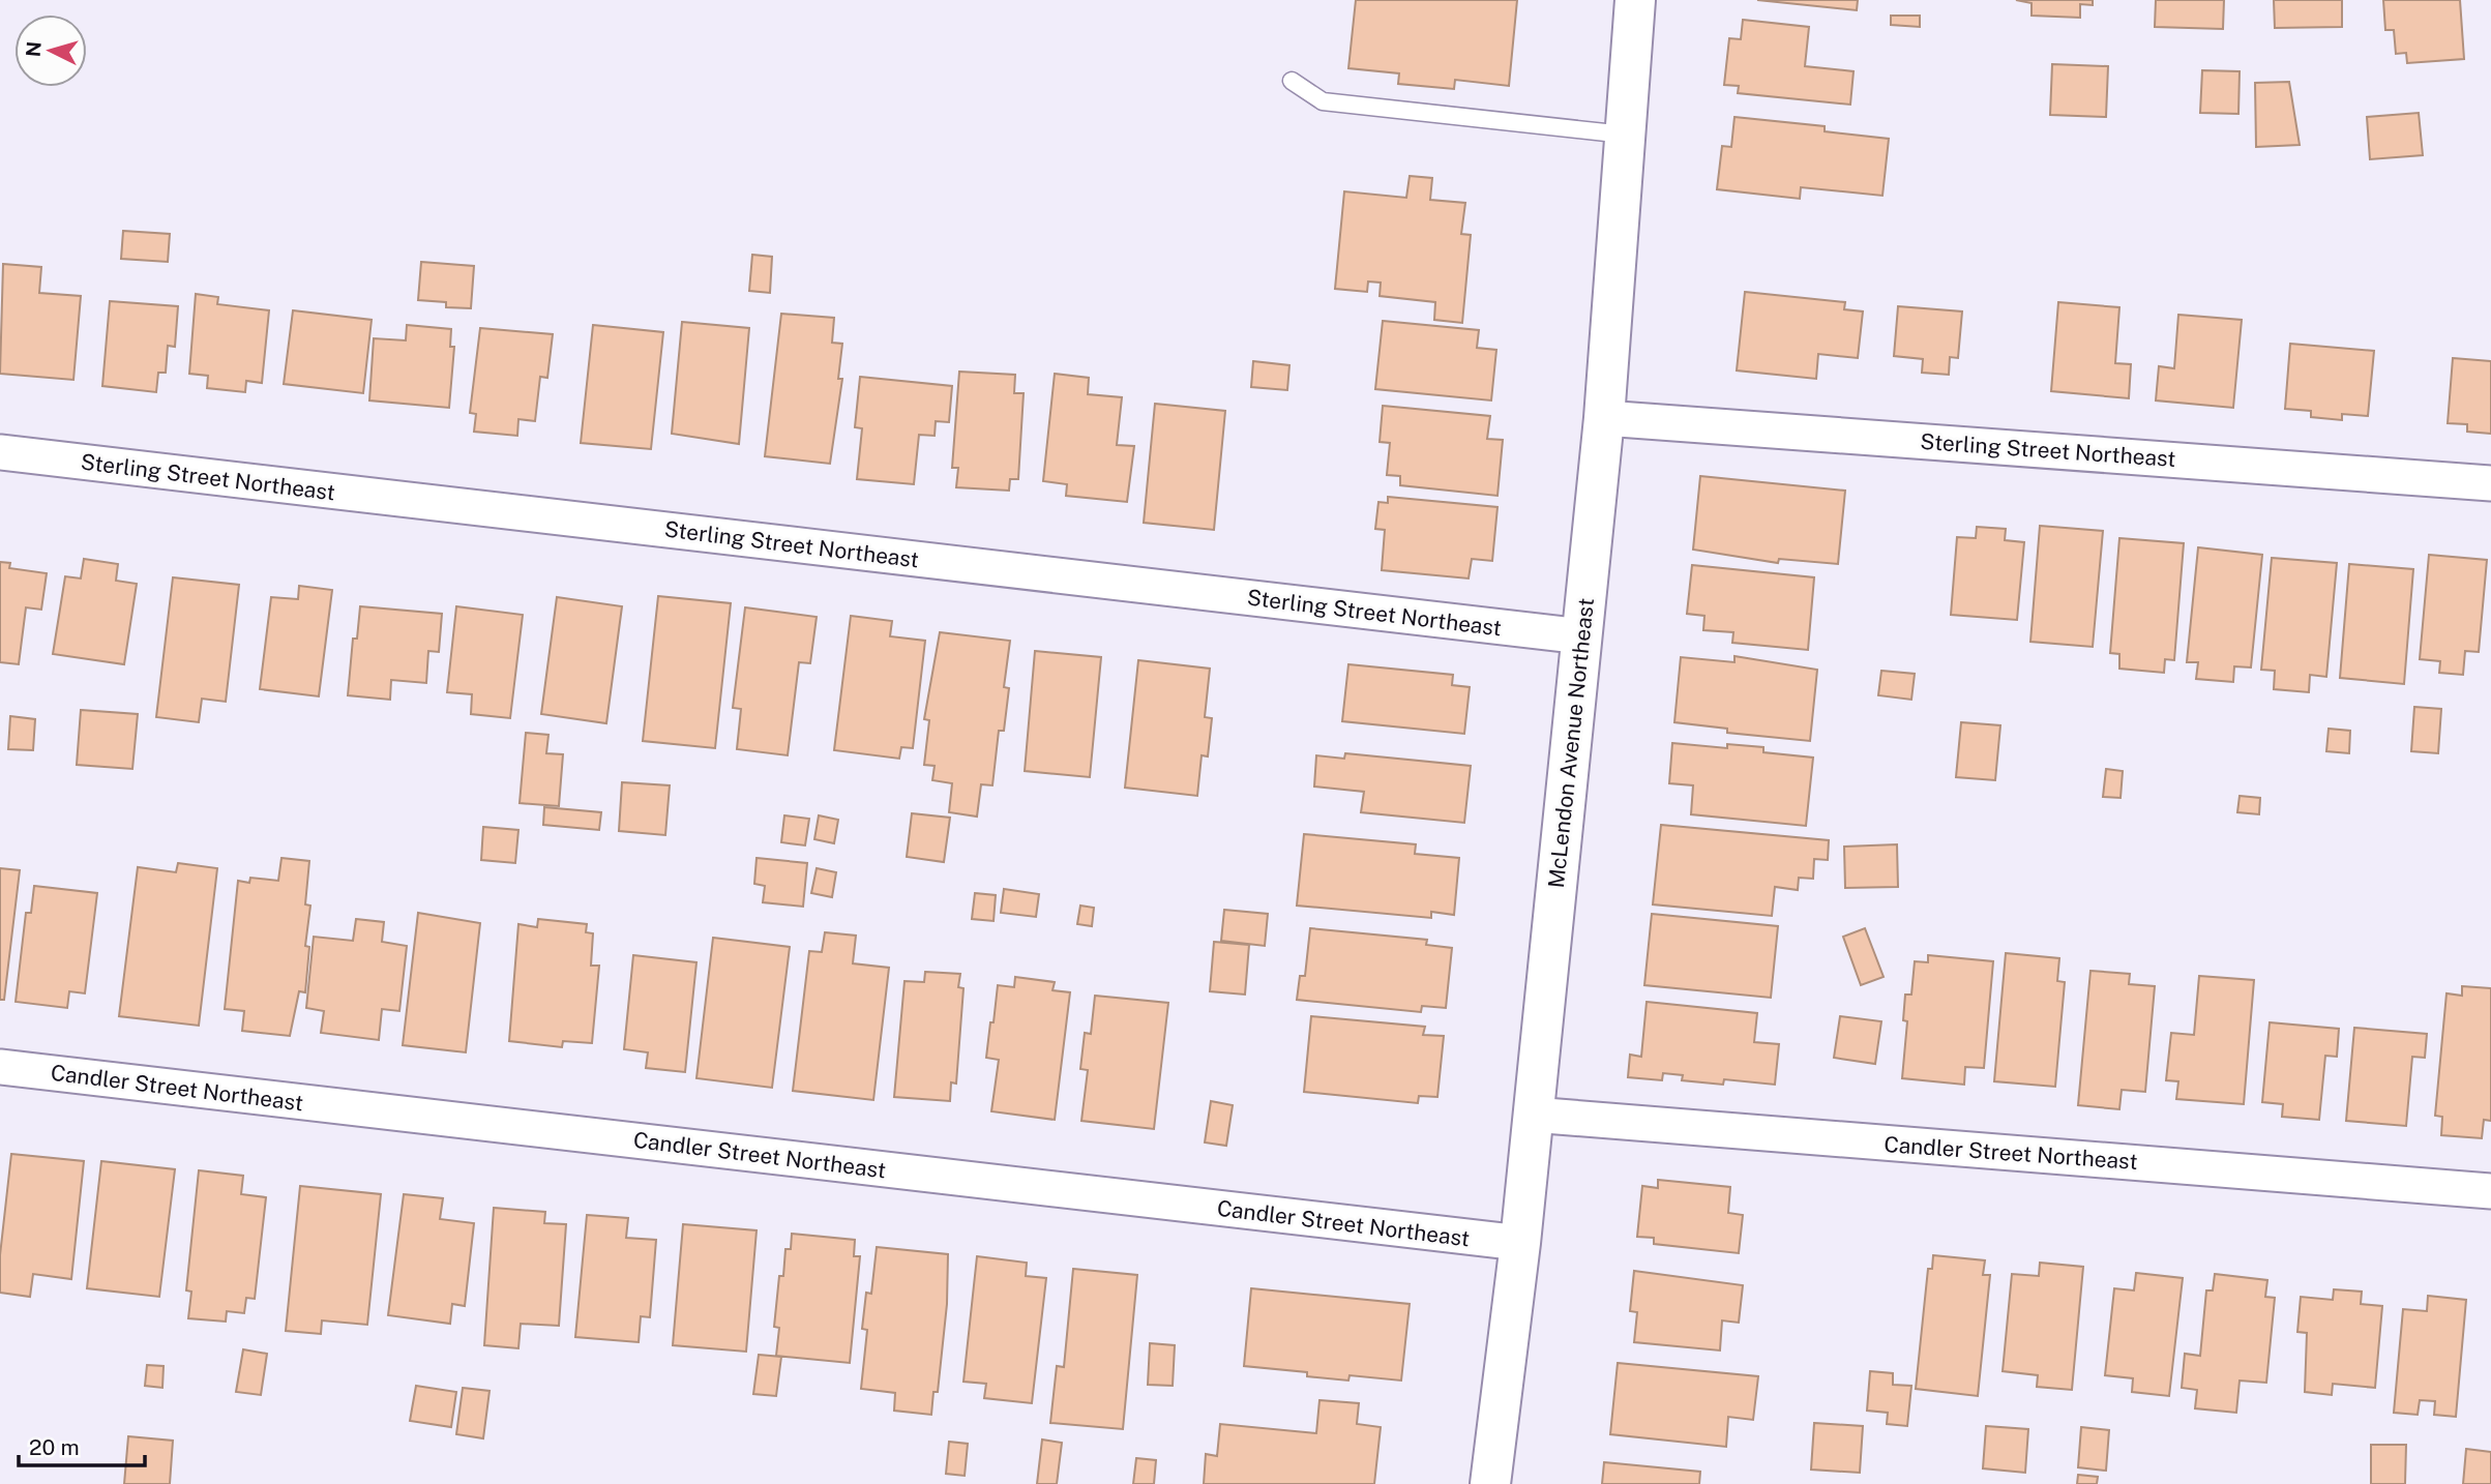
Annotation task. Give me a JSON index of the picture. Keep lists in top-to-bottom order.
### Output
{
  "streets": {
    "street": ["Sterling Street Northeast", "McLendon Avenue Northeast", "Candler Street Northeast"]
  },
  "crossings": [
    ["Sterling Street Northeast", "McLendon Avenue Northeast"],
    ["McLendon Avenue Northeast", "Candler Street Northeast"]
  ],
  "scale_bar": "20 m",
  "north": "left"
}
